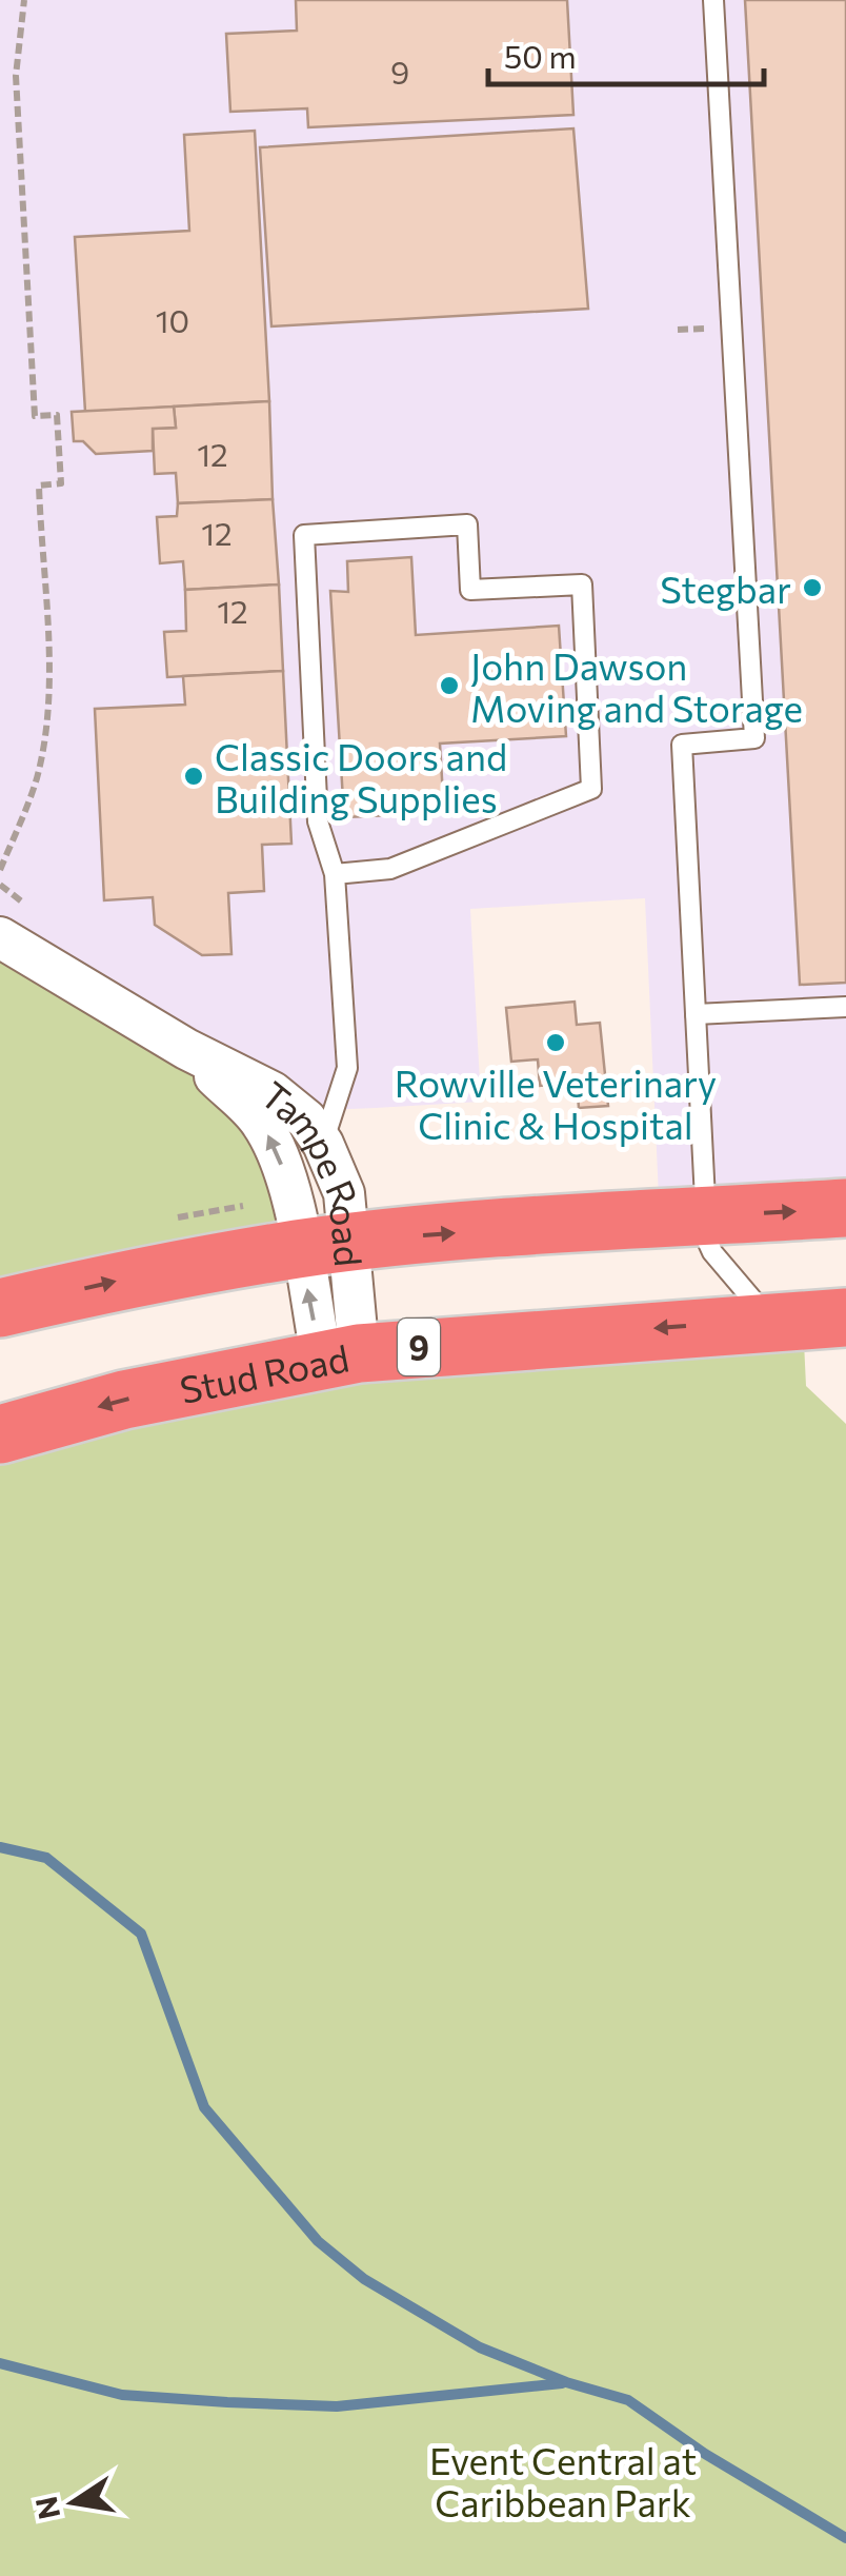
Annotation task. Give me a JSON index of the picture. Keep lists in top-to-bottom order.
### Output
{
  "streets": {
    "highway": ["9", "Stud Road"],
    "street": ["Tampe Road"]
  },
  "crossings": [
    ["Tampe Road", "Stud Road"]
  ],
  "parks": ["Event Central at Caribbean Park"],
  "places": [
    "Stegbar",
    "John Dawson Moving and Storage",
    "Classic Doors and Building Supplies",
    "Rowville Veterinary Clinic & Hospital"
  ],
  "house_numbers": [
    "9",
    "10",
    "12",
    "12",
    "12"
  ],
  "scale_bar": "50 m",
  "north": "left"
}
